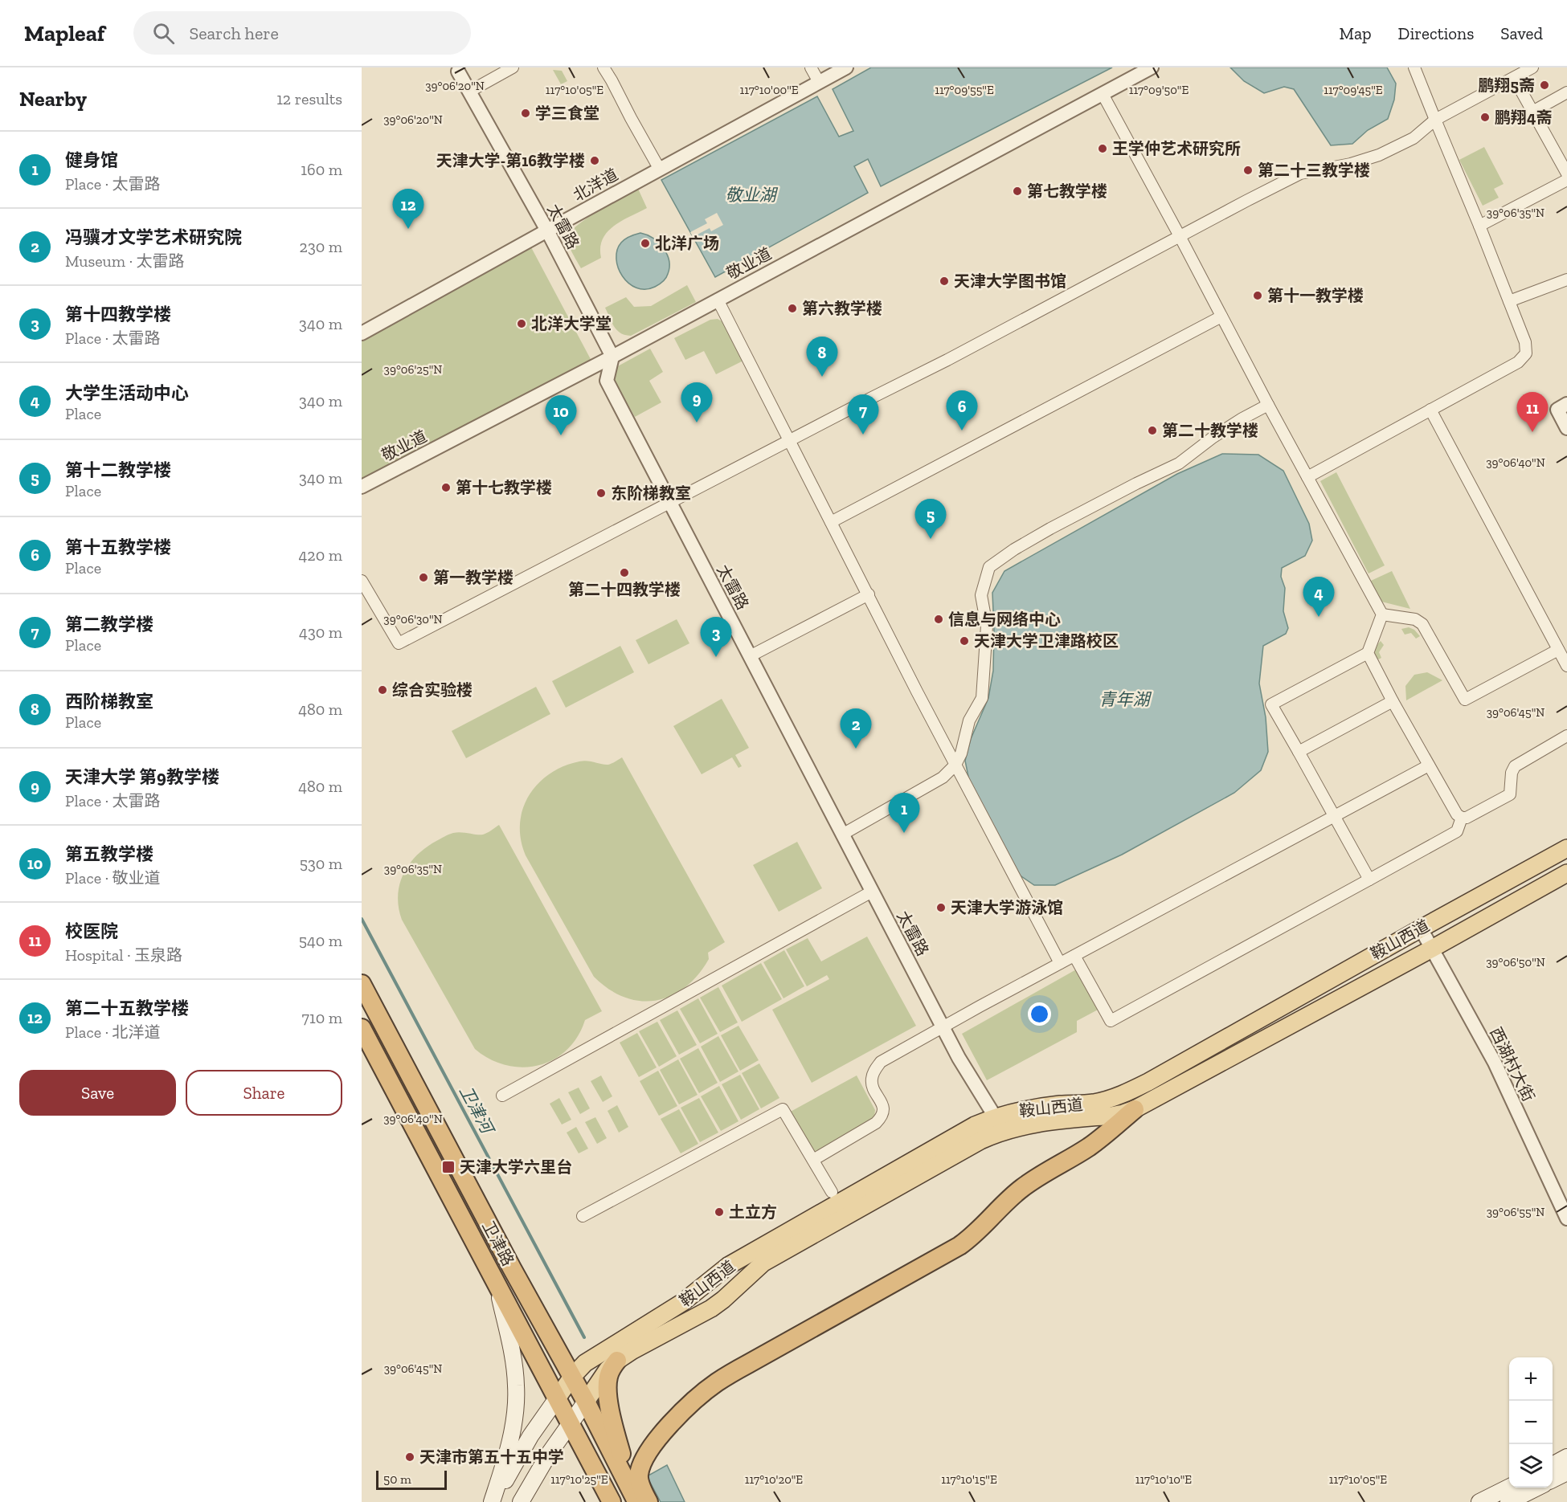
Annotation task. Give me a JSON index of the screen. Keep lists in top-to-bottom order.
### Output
{
  "streets": {
    "highway": ["卫津路"],
    "main road": ["鞍山西道"],
    "street": [
      "北洋道",
      "太雷路",
      "敬业道",
      "西湖村大街"
    ]
  },
  "crossings": [
    ["北洋道", "太雷路"],
    ["太雷路", "敬业道"],
    ["太雷路", "鞍山西道"],
    ["鞍山西道", "西湖村大街"],
    ["鞍山西道", "卫津路"]
  ],
  "water": ["敬业湖", "青年湖", "卫津河"],
  "places": {
    "other": [
      "鹏翔5斋",
      "学三食堂",
      "鹏翔4斋",
      "王学仲艺术研究所",
      "天津大学-第16教学楼",
      "第二十三教学楼",
      "第七教学楼",
      "北洋广场",
      "天津大学图书馆",
      "第十一教学楼",
      "第六教学楼",
      "北洋大学堂",
      "第二十教学楼",
      "第十七教学楼",
      "东阶梯教室",
      "第二十四教学楼",
      "第一教学楼",
      "信息与网络中心",
      "天津大学卫津路校区",
      "综合实验楼",
      "天津大学游泳馆",
      "土立方",
      "天津市第五十五中学"
    ],
    "transit": ["天津大学六里台"]
  },
  "scale_bar": "50 m",
  "page": {
    "header": "Mapleaf",
    "search": "Search here",
    "nav": ["Map", "Directions", "Saved"],
    "heading": ["Nearby", "12 results"],
    "list": [
      {
        "mark": "1",
        "name": "健身馆",
        "note": "Place · 太雷路",
        "value": "160 m"
      },
      {
        "mark": "2",
        "name": "冯骥才文学艺术研究院",
        "note": "Museum · 太雷路",
        "value": "230 m"
      },
      {
        "mark": "3",
        "name": "第十四教学楼",
        "note": "Place · 太雷路",
        "value": "340 m"
      },
      {
        "mark": "4",
        "name": "大学生活动中心",
        "note": "Place",
        "value": "340 m"
      },
      {
        "mark": "5",
        "name": "第十二教学楼",
        "note": "Place",
        "value": "340 m"
      },
      {
        "mark": "6",
        "name": "第十五教学楼",
        "note": "Place",
        "value": "420 m"
      },
      {
        "mark": "7",
        "name": "第二教学楼",
        "note": "Place",
        "value": "430 m"
      },
      {
        "mark": "8",
        "name": "西阶梯教室",
        "note": "Place",
        "value": "480 m"
      },
      {
        "mark": "9",
        "name": "天津大学 第9教学楼",
        "note": "Place · 太雷路",
        "value": "480 m"
      },
      {
        "mark": "10",
        "name": "第五教学楼",
        "note": "Place · 敬业道",
        "value": "530 m"
      },
      {
        "mark": "11",
        "name": "校医院",
        "note": "Hospital · 玉泉路",
        "value": "540 m"
      },
      {
        "mark": "12",
        "name": "第二十五教学楼",
        "note": "Place · 北洋道",
        "value": "710 m"
      }
    ],
    "pins": [
      "12",
      "8",
      "9",
      "6",
      "11",
      "7",
      "10",
      "5",
      "4",
      "3",
      "2",
      "1"
    ],
    "buttons": ["Save", "Share"],
    "map_buttons": ["+", "−"],
    "scale": "50 m"
  },
  "coordinates": [
    "39°06'20\"N",
    "117°10'05\"E",
    "117°10'00\"E",
    "117°09'55\"E",
    "117°09'50\"E",
    "117°09'45\"E",
    "39°06'35\"N",
    "39°06'25\"N",
    "39°06'40\"N",
    "39°06'30\"N",
    "39°06'45\"N",
    "39°06'50\"N",
    "39°06'55\"N",
    "117°10'25\"E",
    "117°10'20\"E",
    "117°10'15\"E",
    "117°10'10\"E"
  ]
}
